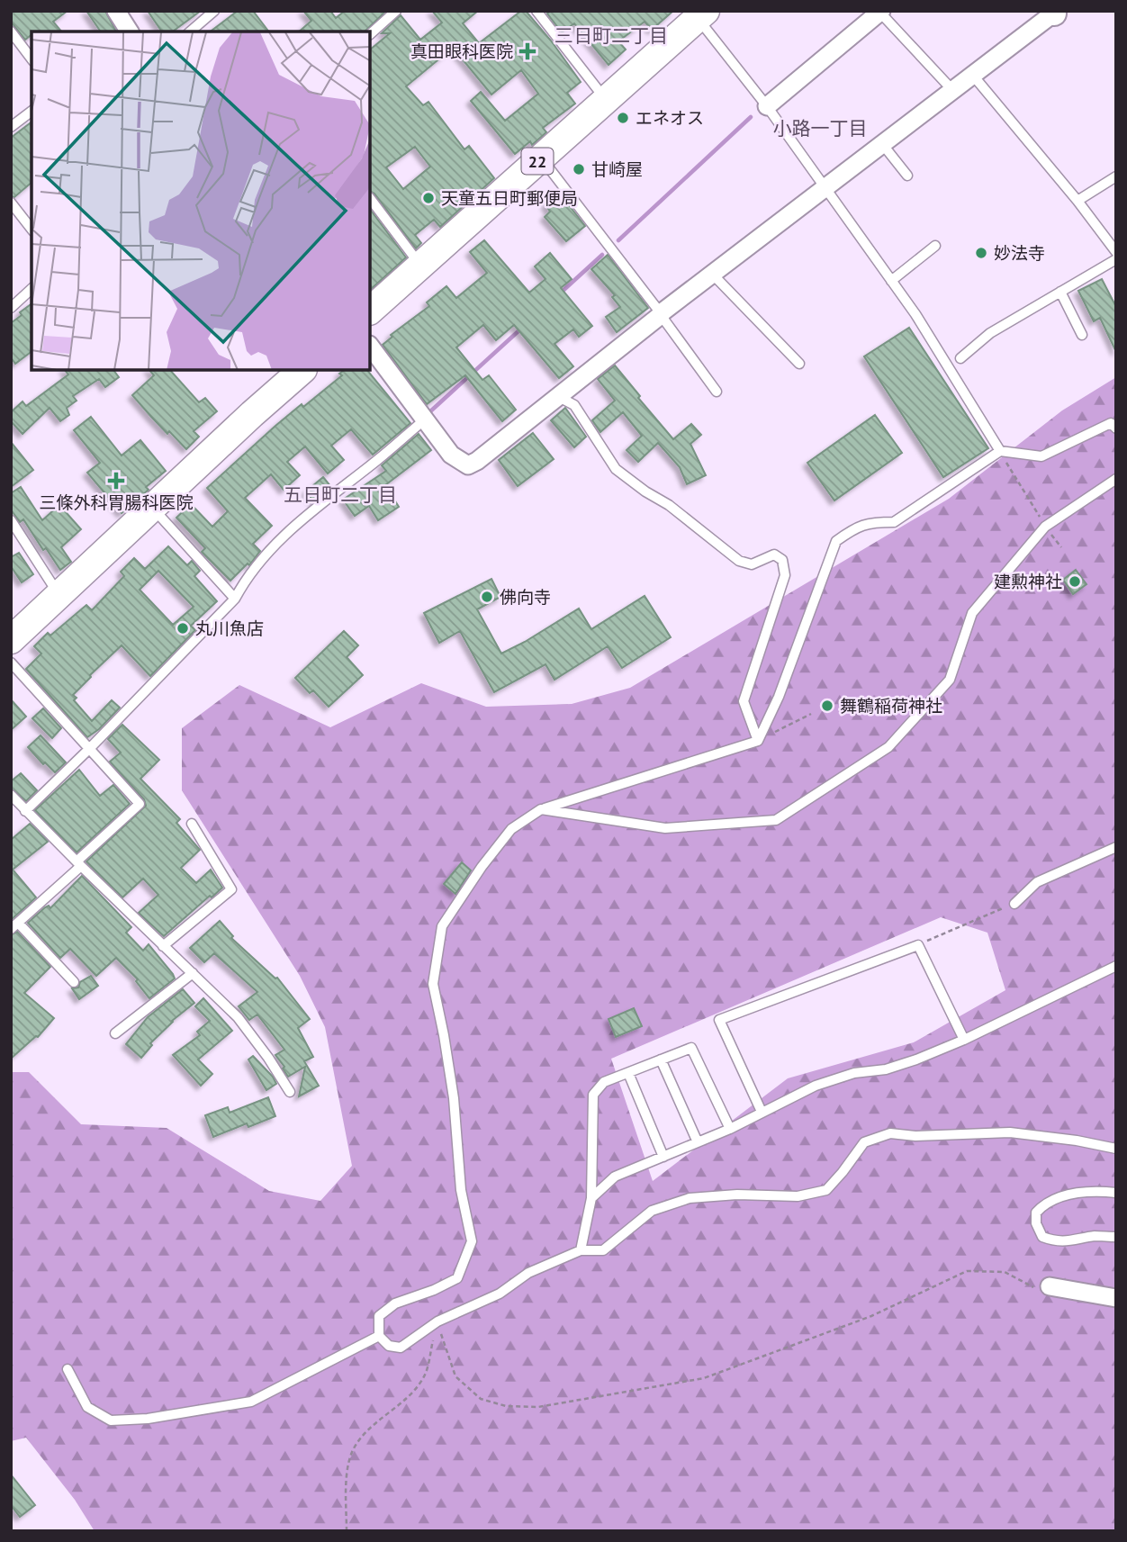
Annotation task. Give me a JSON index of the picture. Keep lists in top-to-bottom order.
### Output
{
  "streets": {
    "main road": ["22"]
  },
  "districts": ["三日町二丁目", "小路一丁目", "五日町二丁目"],
  "places": {
    "health": ["真田眼科医院", "三條外科胃腸科医院"],
    "other": [
      "エネオス",
      "甘崎屋",
      "天童五日町郵便局",
      "妙法寺",
      "建勲神社",
      "佛向寺",
      "丸川魚店",
      "舞鶴稲荷神社"
    ]
  }
}
